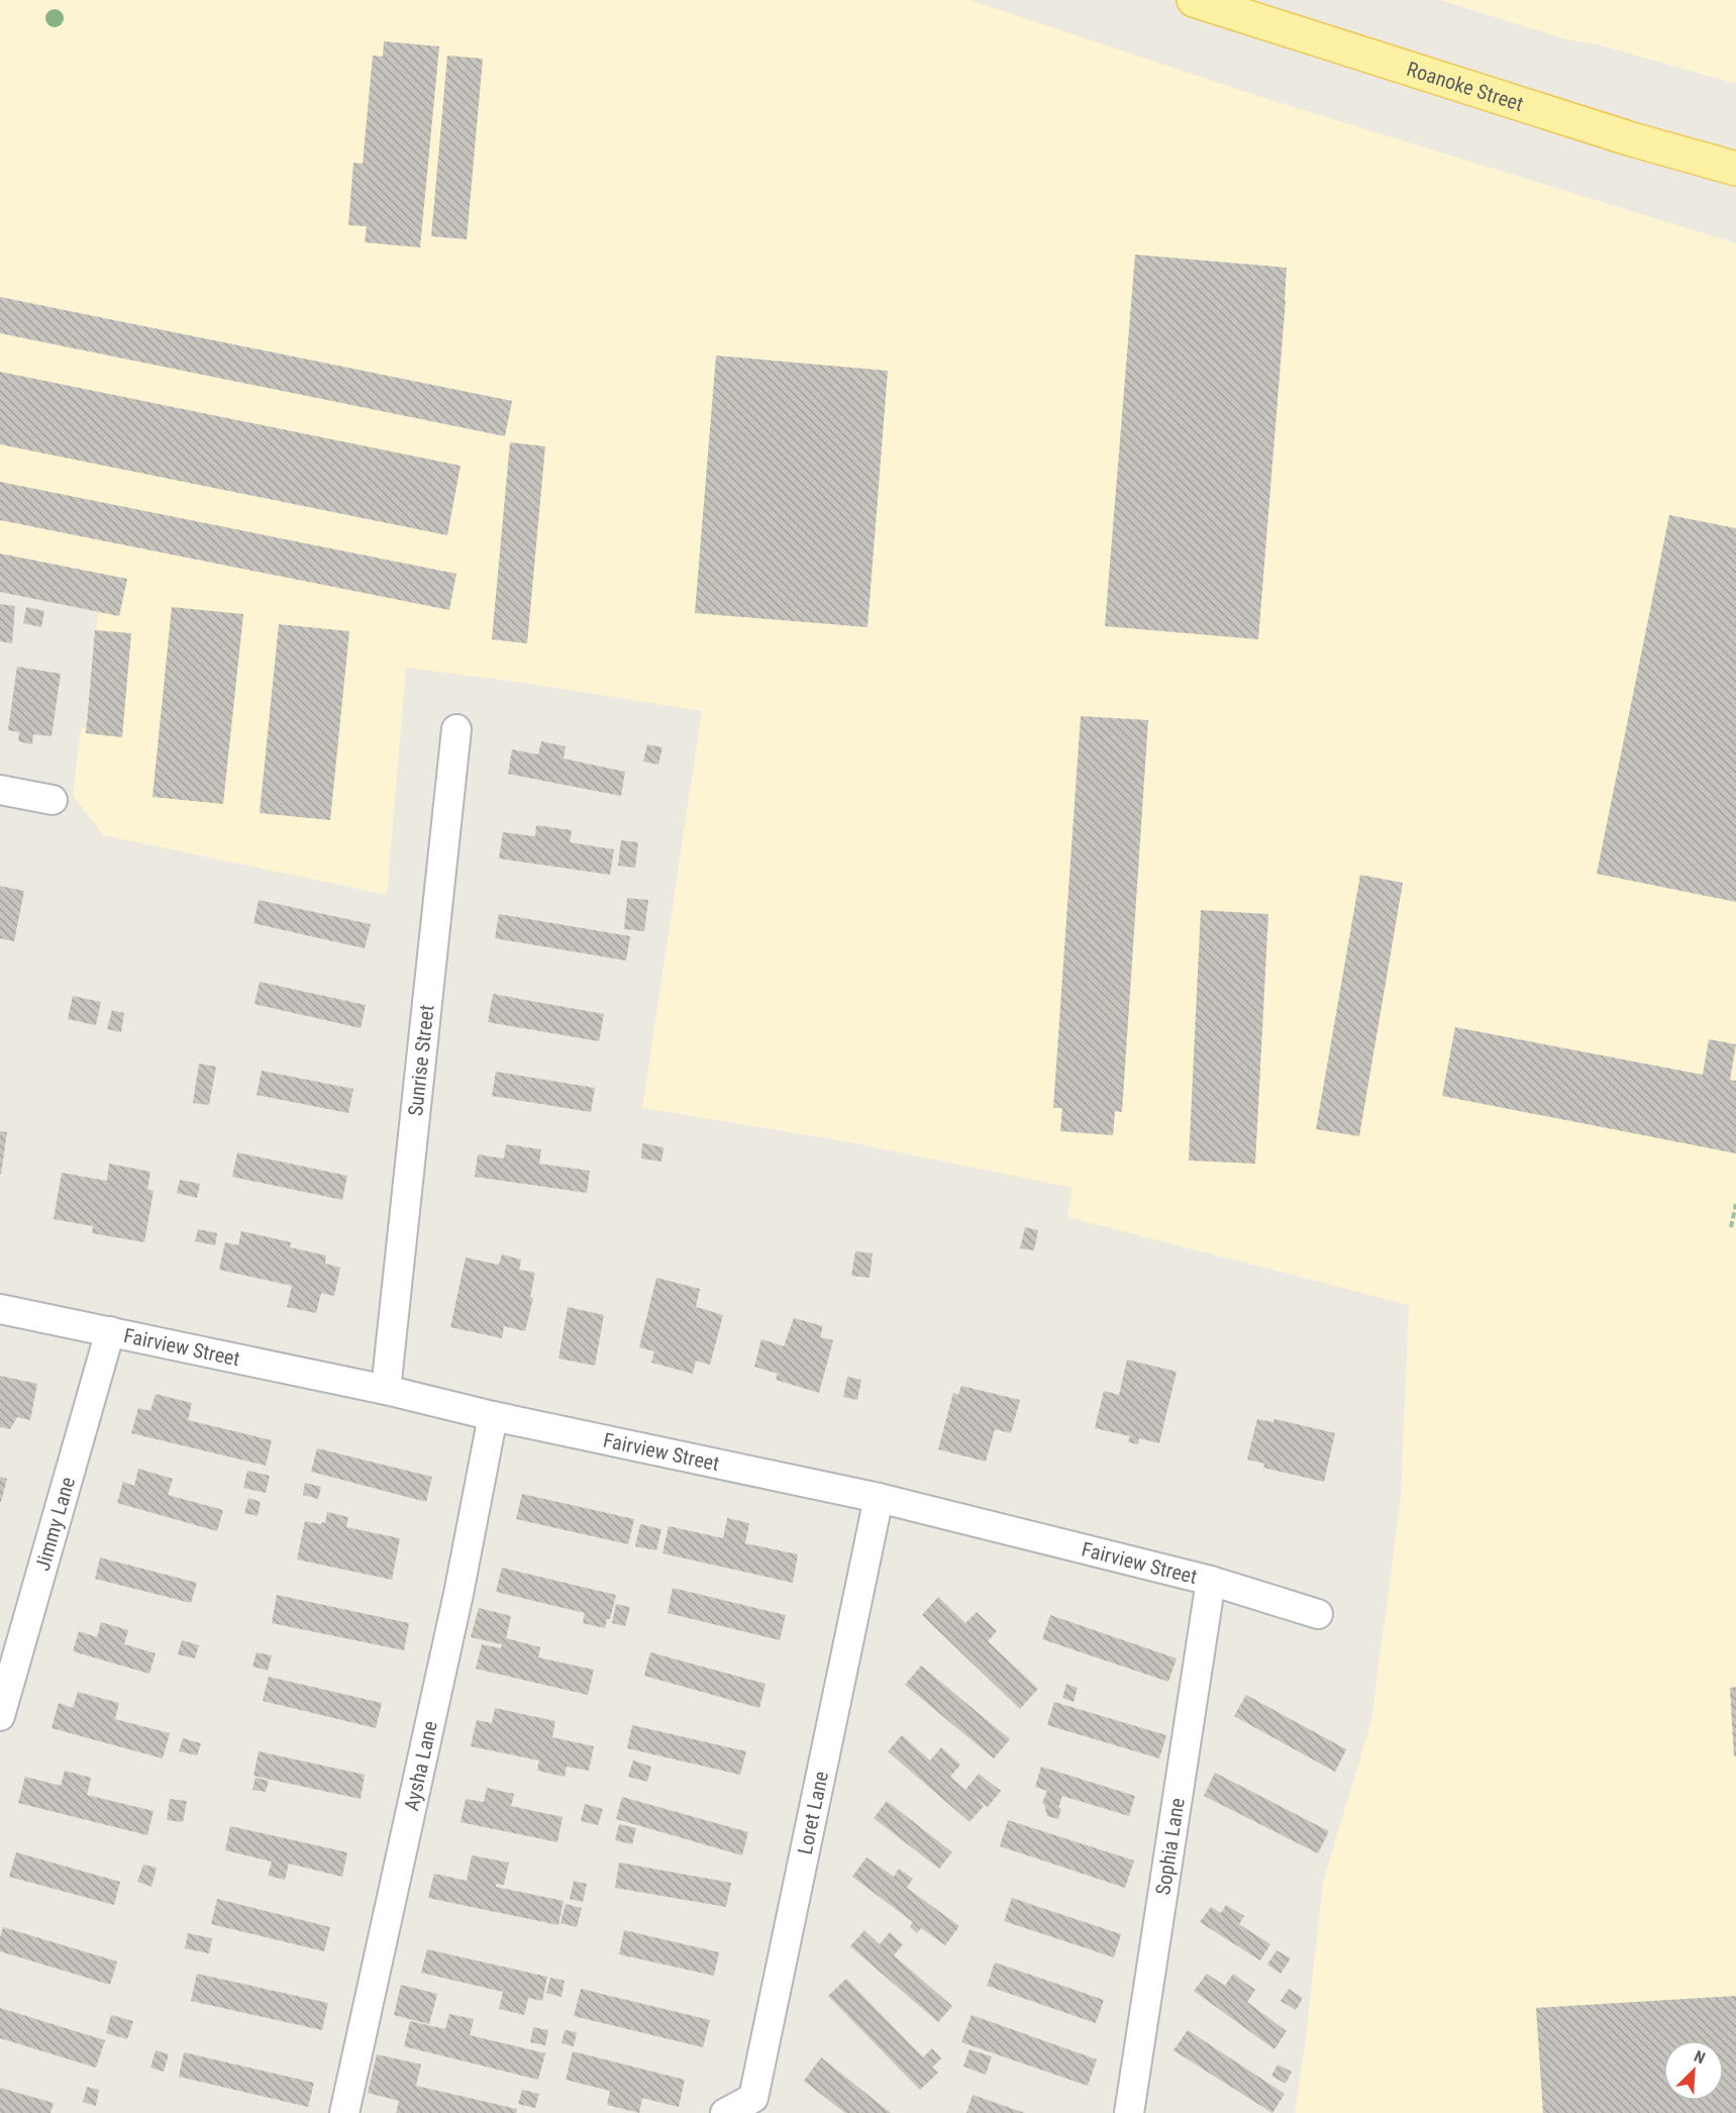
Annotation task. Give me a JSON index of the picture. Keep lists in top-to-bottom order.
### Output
{
  "streets": {
    "main road": ["Roanoke Street"],
    "street": [
      "Sunrise Street",
      "Fairview Street",
      "Jimmy Lane",
      "Aysha Lane",
      "Loret Lane",
      "Sophia Lane"
    ]
  },
  "crossings": [
    ["Sunrise Street", "Fairview Street"],
    ["Fairview Street", "Jimmy Lane"],
    ["Fairview Street", "Aysha Lane"],
    ["Fairview Street", "Loret Lane"],
    ["Fairview Street", "Sophia Lane"]
  ],
  "north": "top right"
}
